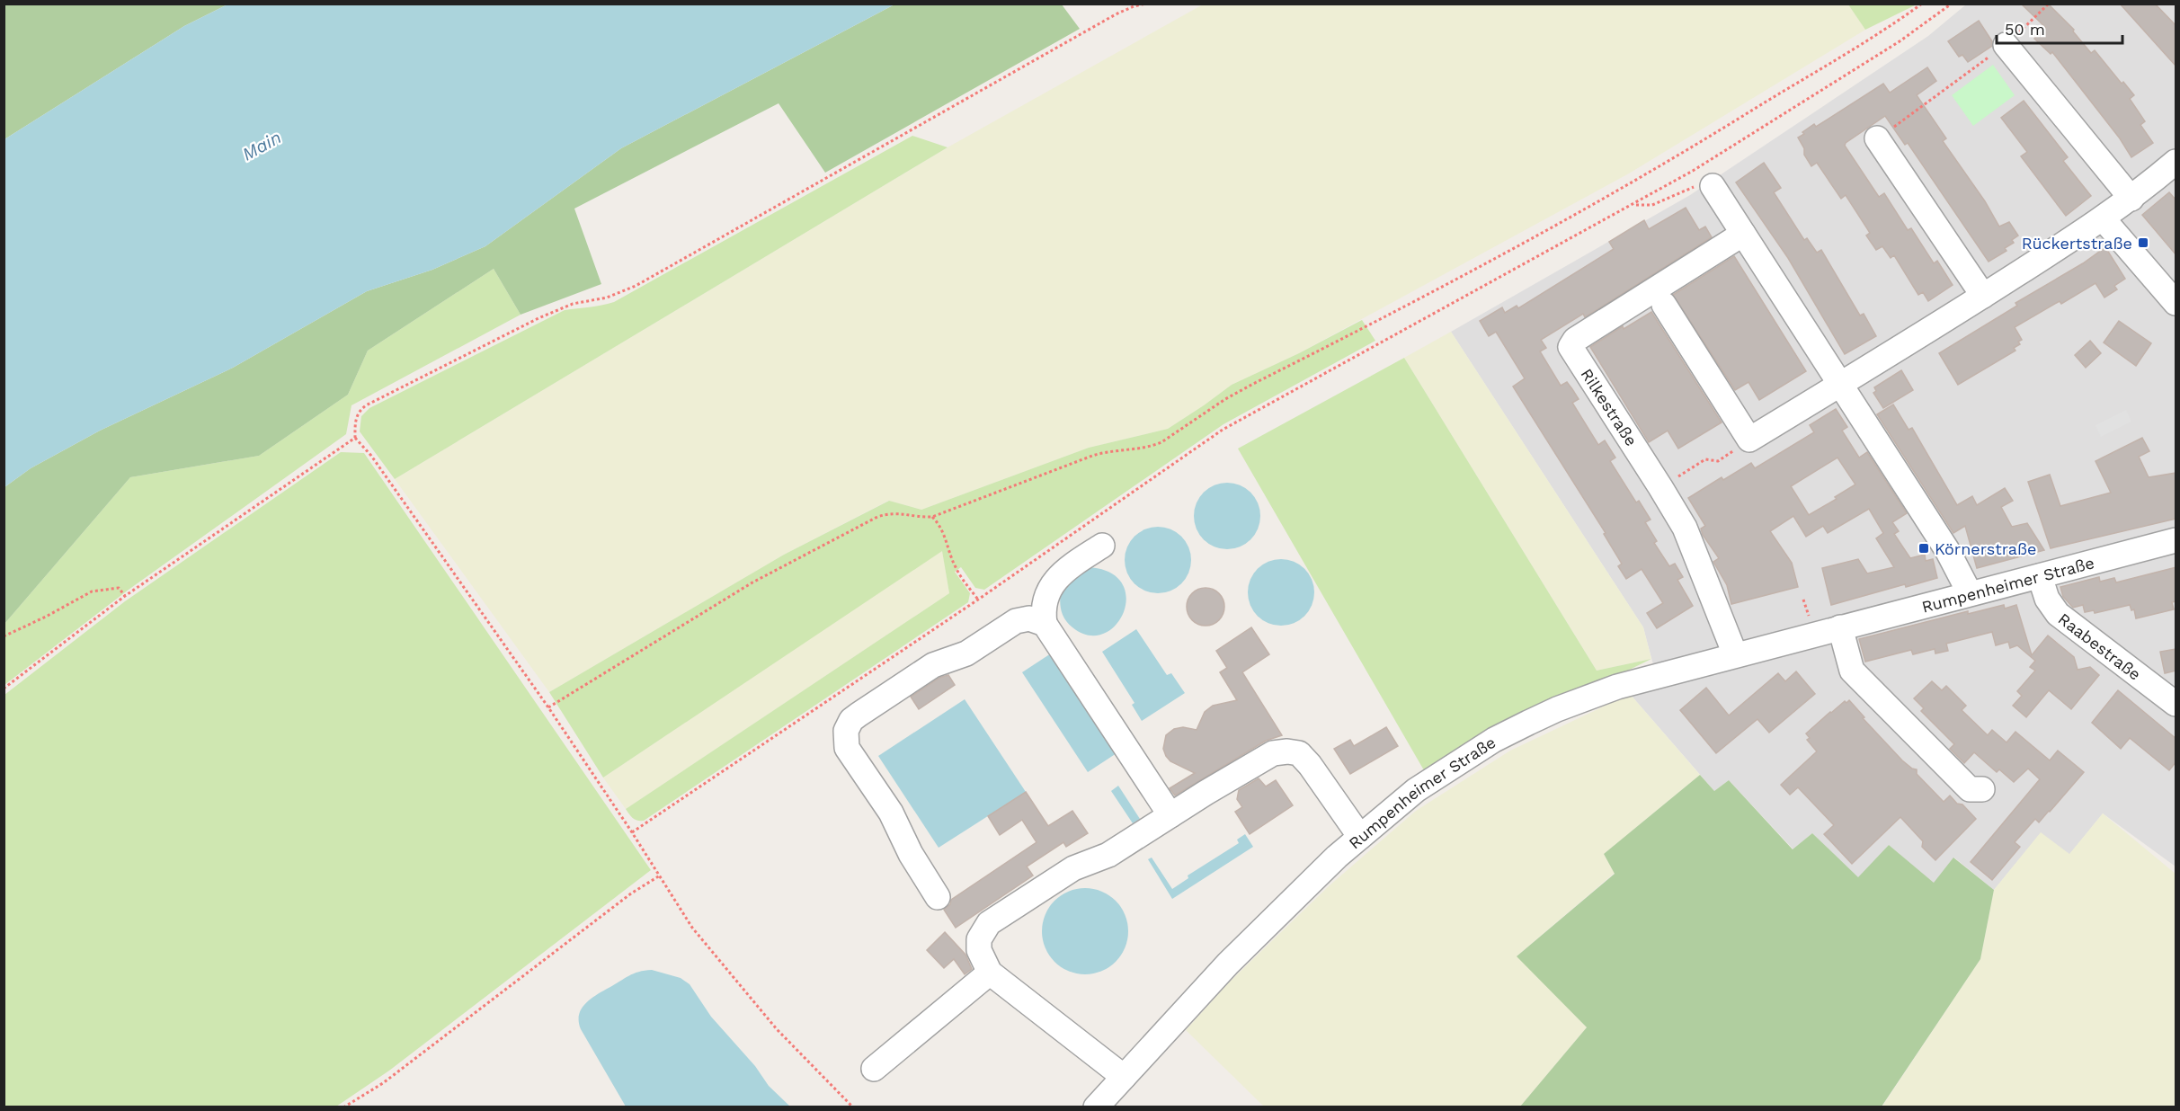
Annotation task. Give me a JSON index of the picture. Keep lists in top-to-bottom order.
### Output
{
  "streets": {
    "street": ["Rilkestraße", "Rumpenheimer Straße", "Raabestraße"]
  },
  "crossings": [
    ["Rilkestraße", "Rumpenheimer Straße"],
    ["Rumpenheimer Straße", "Raabestraße"]
  ],
  "water": ["Main"],
  "places": {
    "transit": ["Rückertstraße", "Körnerstraße"]
  },
  "scale_bar": "50 m"
}
